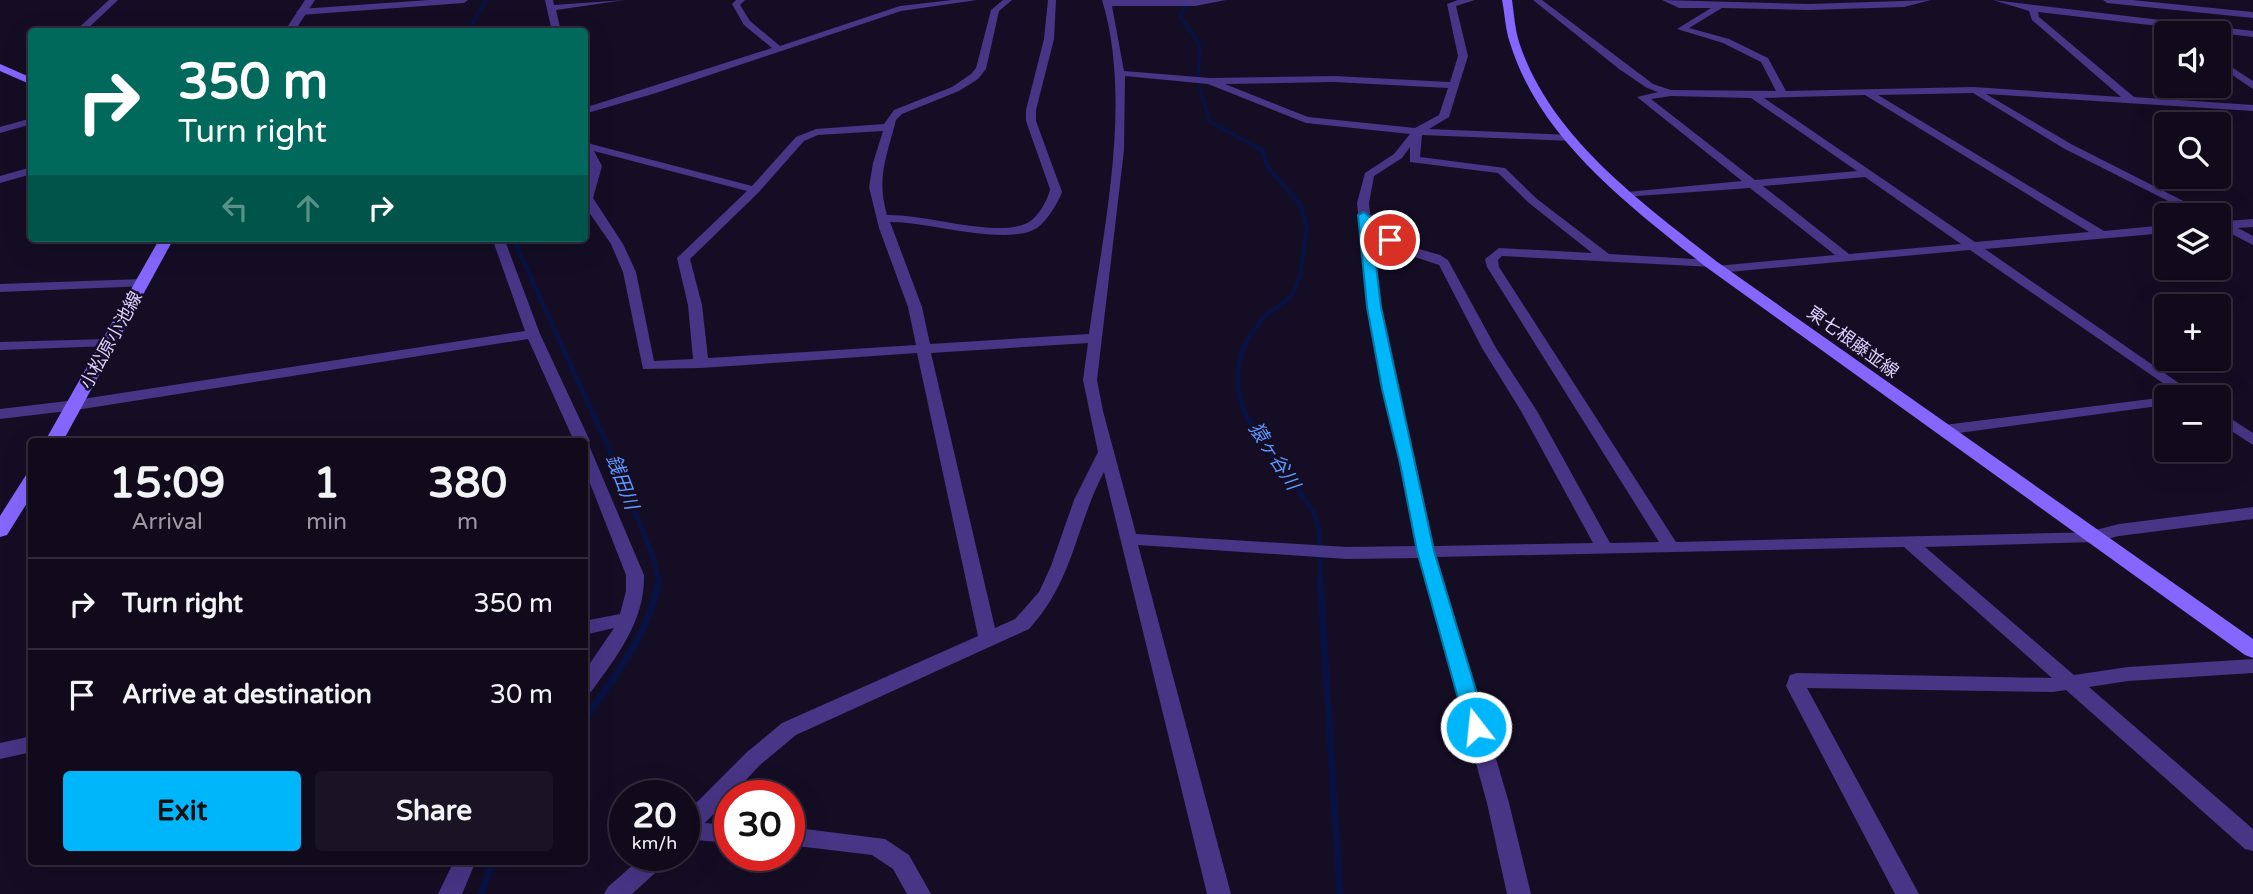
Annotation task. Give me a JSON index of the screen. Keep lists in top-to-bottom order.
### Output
{
  "streets": {
    "main road": ["小松原小池線", "東七根藤並線"]
  },
  "water": ["猿ヶ谷川", "銭田川"],
  "page": {
    "map_buttons": ["+", "−"],
    "turn": ["350 m", "Turn right"],
    "eta": [
      "15:09",
      "Arrival",
      "1",
      "min",
      "380",
      "m"
    ],
    "list": [
      {
        "name": "Turn right",
        "value": "350 m"
      },
      {
        "name": "Arrive at destination",
        "value": "30 m"
      }
    ],
    "buttons": ["Exit", "Share"],
    "speed": "20 km/h",
    "limit": "30"
  }
}
